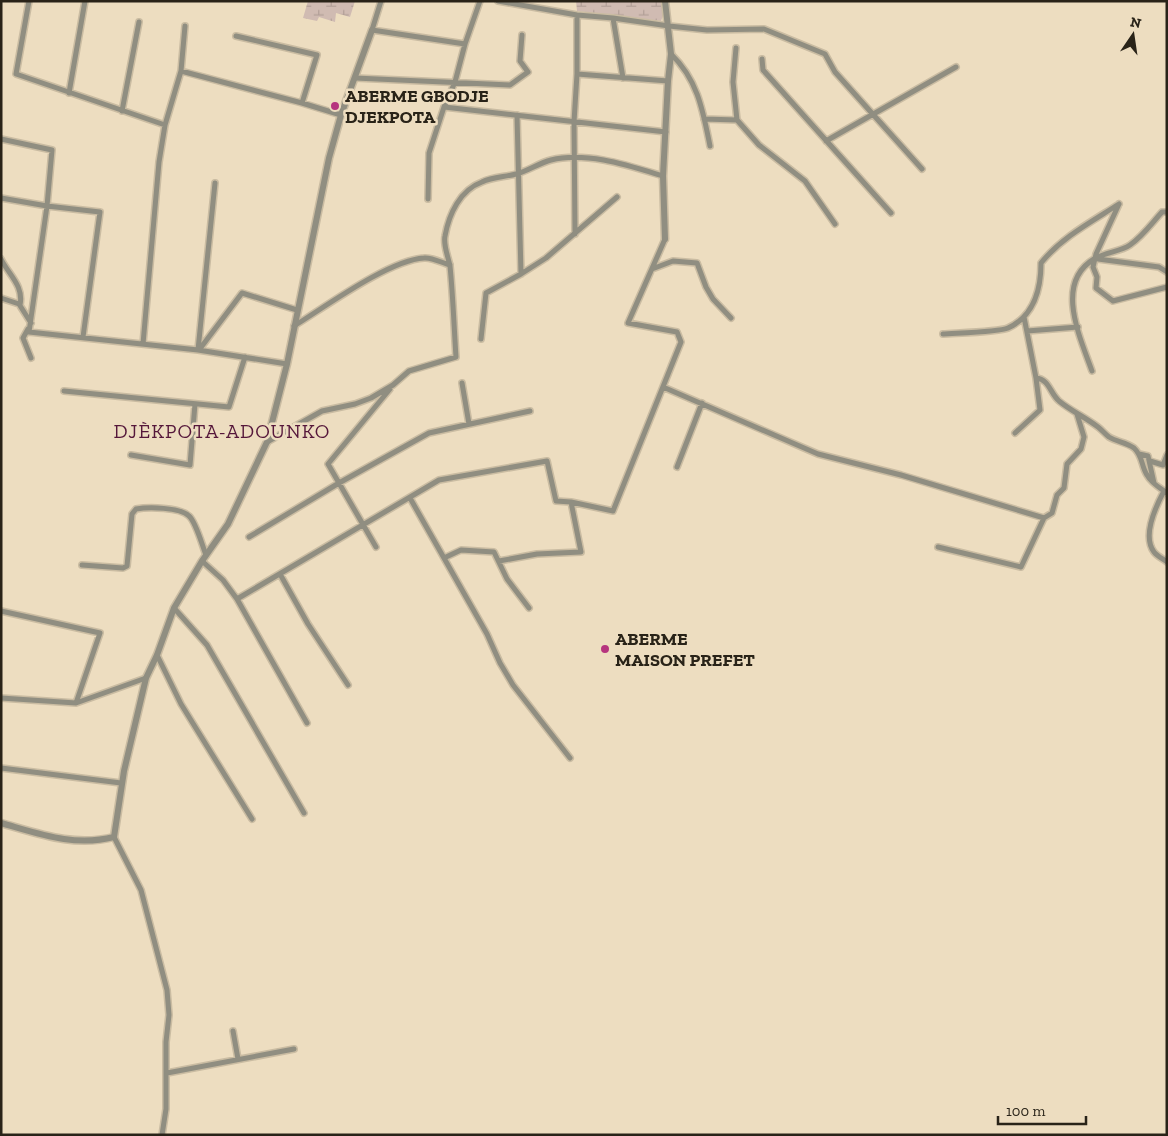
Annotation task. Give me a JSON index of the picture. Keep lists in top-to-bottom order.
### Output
{
  "districts": ["DJÈKPOTA-ADOUNKO"],
  "places": ["ABERME GBODJE DJEKPOTA", "ABERME MAISON PREFET"],
  "scale_bar": "100 m",
  "north": "top"
}
